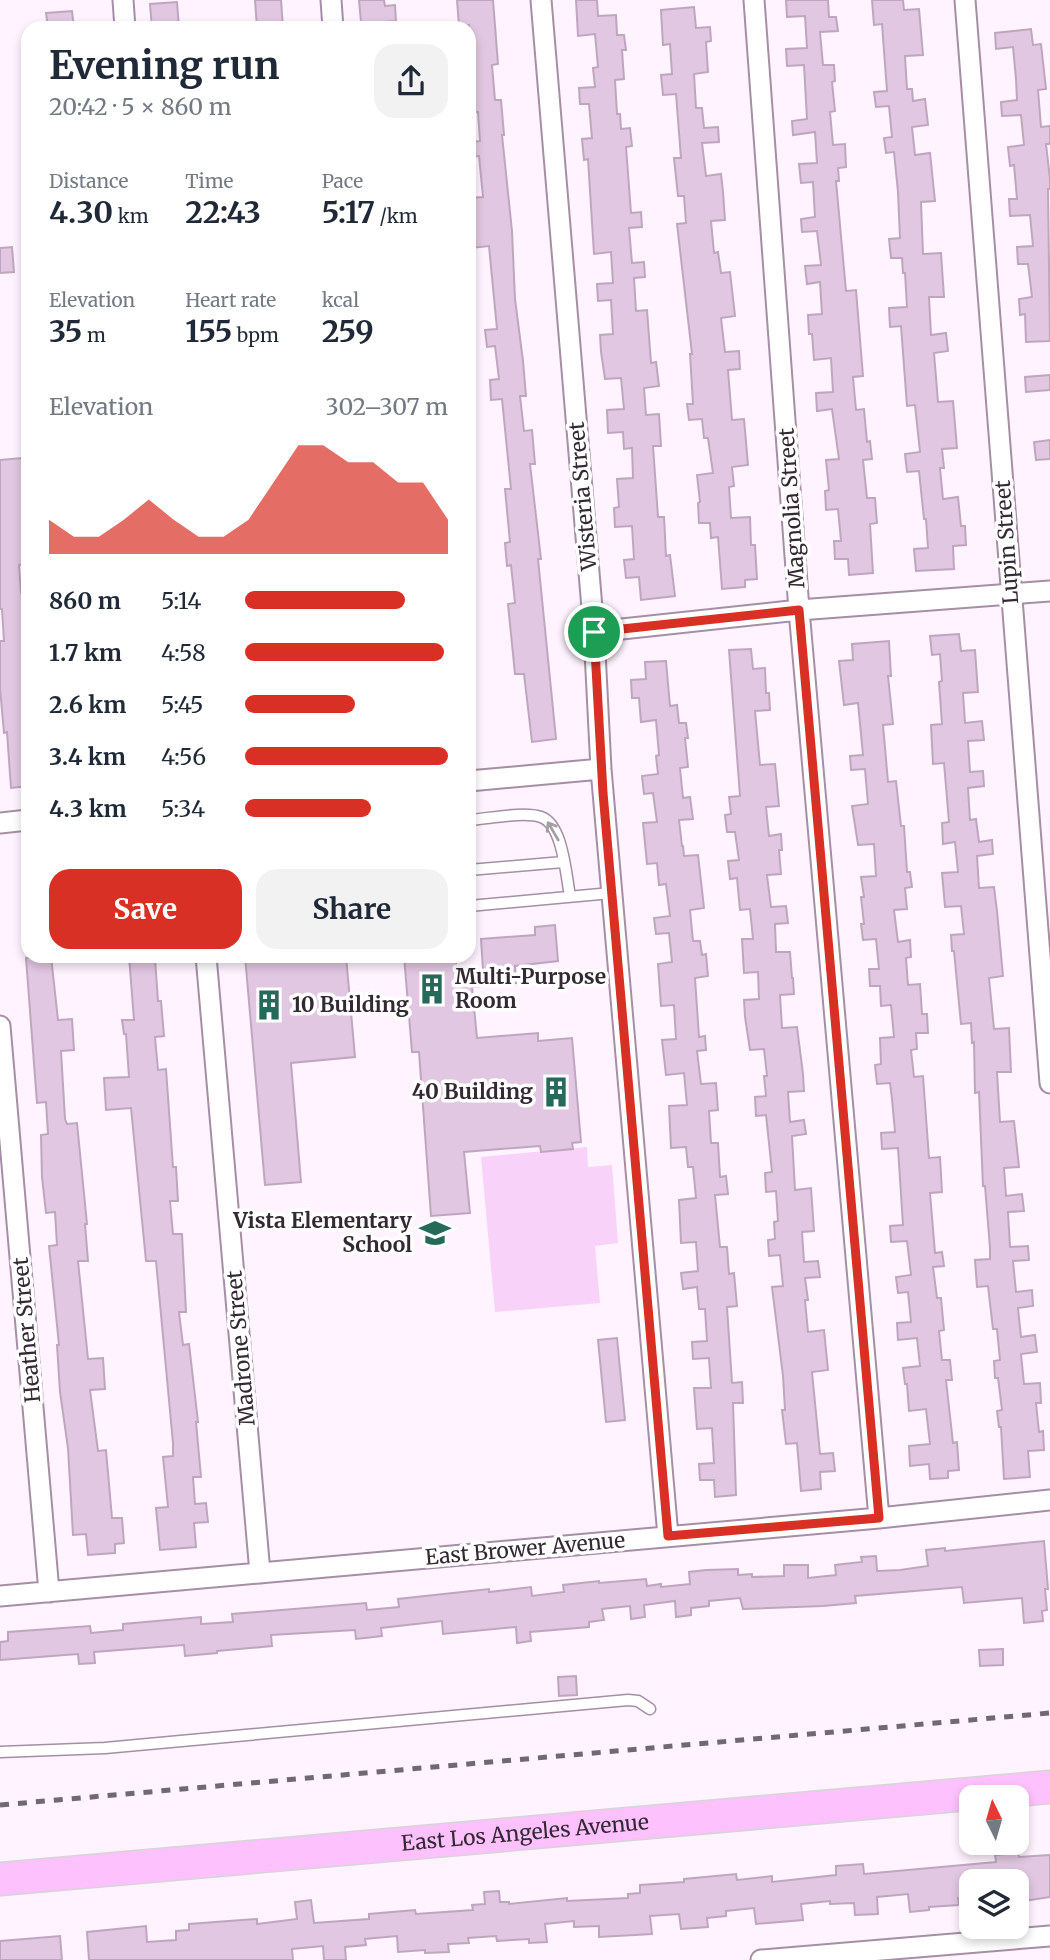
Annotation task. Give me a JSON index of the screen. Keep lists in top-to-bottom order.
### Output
{
  "streets": {
    "main road": ["East Los Angeles Avenue"],
    "street": [
      "Wisteria Street",
      "Magnolia Street",
      "Lupin Street",
      "Heather Street",
      "Madrone Street",
      "East Brower Avenue"
    ]
  },
  "crossings": [
    ["Wisteria Street", "East Brower Avenue"],
    ["Magnolia Street", "East Brower Avenue"],
    ["Heather Street", "East Brower Avenue"],
    ["Madrone Street", "East Brower Avenue"]
  ],
  "places": {
    "building": ["Multi-Purpose Room", "10 Building", "40 Building"],
    "school or university": ["Vista Elementary School"]
  },
  "north": "top",
  "page": {
    "heading": ["Evening run", "20:42 · 5 × 860 m"],
    "stats": [
      ["Distance", "4.30 km"],
      ["Time", "22:43"],
      ["Pace", "5:17 /km"],
      ["Elevation", "35 m"],
      ["Heart rate", "155 bpm"],
      ["kcal", "259"]
    ],
    "chart": ["Elevation", "302–307 m"],
    "list": [
      {
        "name": "860 m",
        "note": "5:14"
      },
      {
        "name": "1.7 km",
        "note": "4:58"
      },
      {
        "name": "2.6 km",
        "note": "5:45"
      },
      {
        "name": "3.4 km",
        "note": "4:56"
      },
      {
        "name": "4.3 km",
        "note": "5:34"
      }
    ],
    "buttons": ["Save", "Share"]
  }
}
